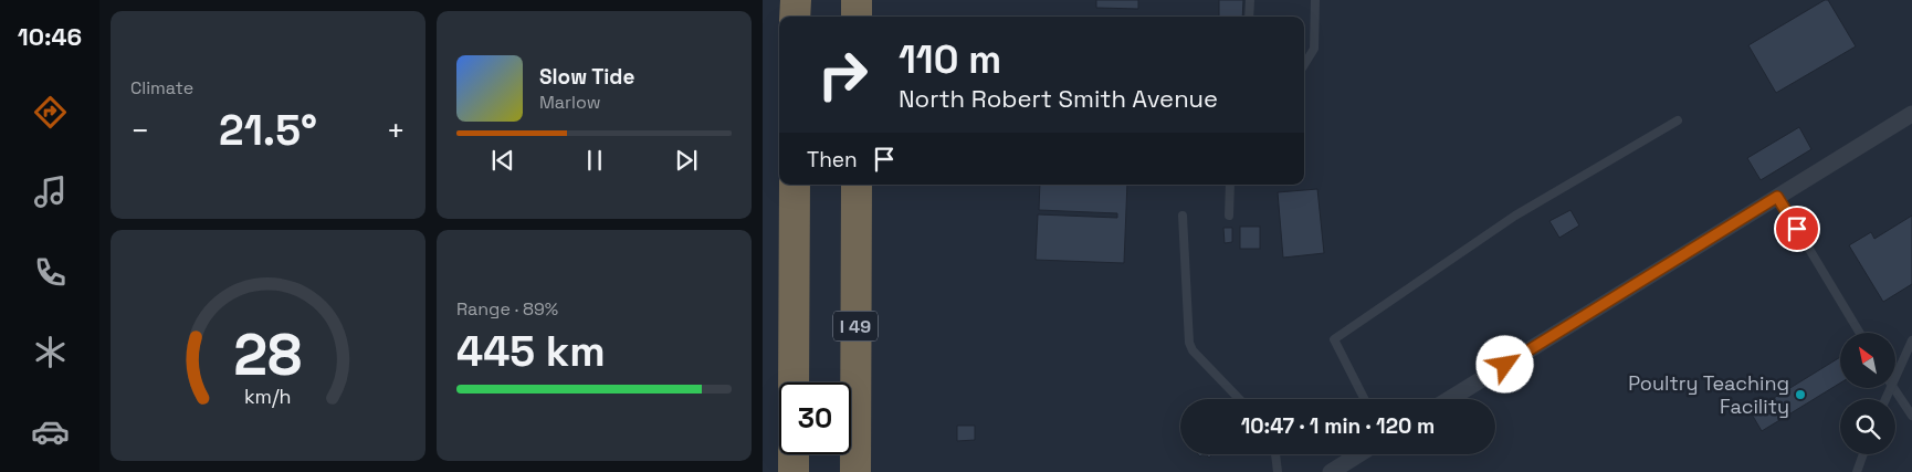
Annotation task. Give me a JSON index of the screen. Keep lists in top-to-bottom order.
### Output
{
  "streets": {
    "highway": ["I 49"]
  },
  "places": ["Poultry Teaching Facility"],
  "north": "top left",
  "page": {
    "tabs": "10:46",
    "tile": [
      "Climate",
      ["Range · 89%", "445 km"]
    ],
    "turn": ["110 m", "North Robert Smith Avenue"],
    "song": ["Slow Tide", "Marlow"],
    "heat": ["−", "21.5°", "+"],
    "then": "Then",
    "limit": "30",
    "trip": "10:47 · 1 min · 120 m",
    "gauge": ["28", "km/h"]
  }
}
